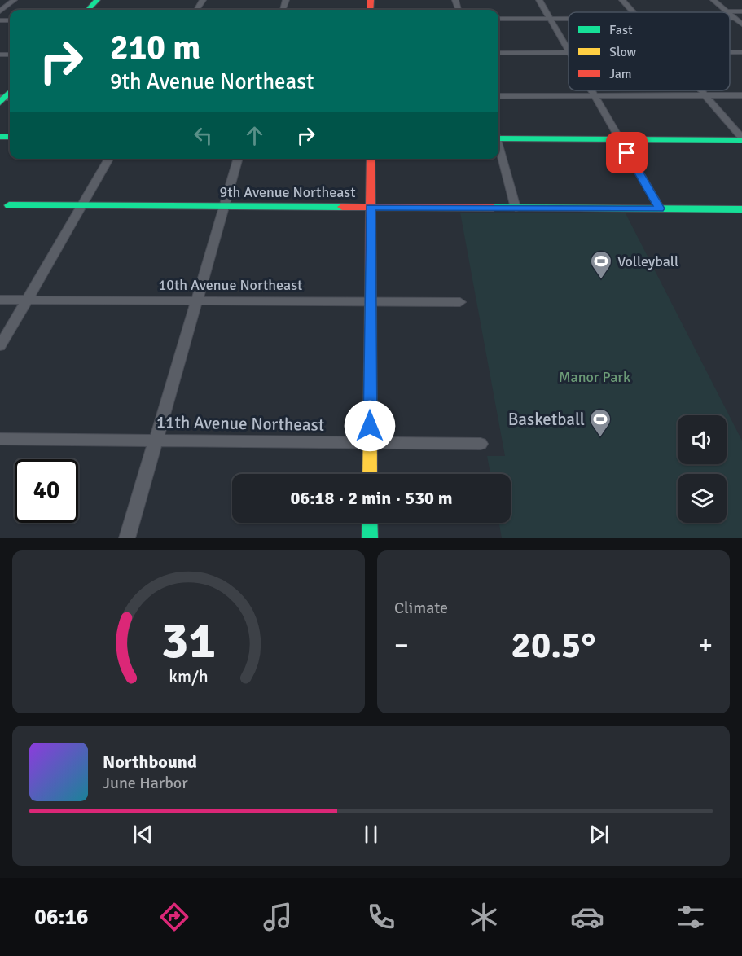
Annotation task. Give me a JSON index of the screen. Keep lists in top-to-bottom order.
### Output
{
  "streets": {
    "street": ["9th Avenue Northeast", "10th Avenue Northeast", "11th Avenue Northeast"]
  },
  "parks": ["Manor Park"],
  "places": {
    "sports": ["Volleyball", "Basketball"]
  },
  "legend": ["Fast", "Slow", "Jam"],
  "page": {
    "turn": ["210 m", "9th Avenue Northeast"],
    "limit": "40",
    "trip": "06:18 · 2 min · 530 m",
    "tile": "Climate",
    "heat": ["−", "20.5°", "+"],
    "song": ["Northbound", "June Harbor"],
    "tabs": "06:16",
    "gauge": ["31", "km/h"]
  }
}
